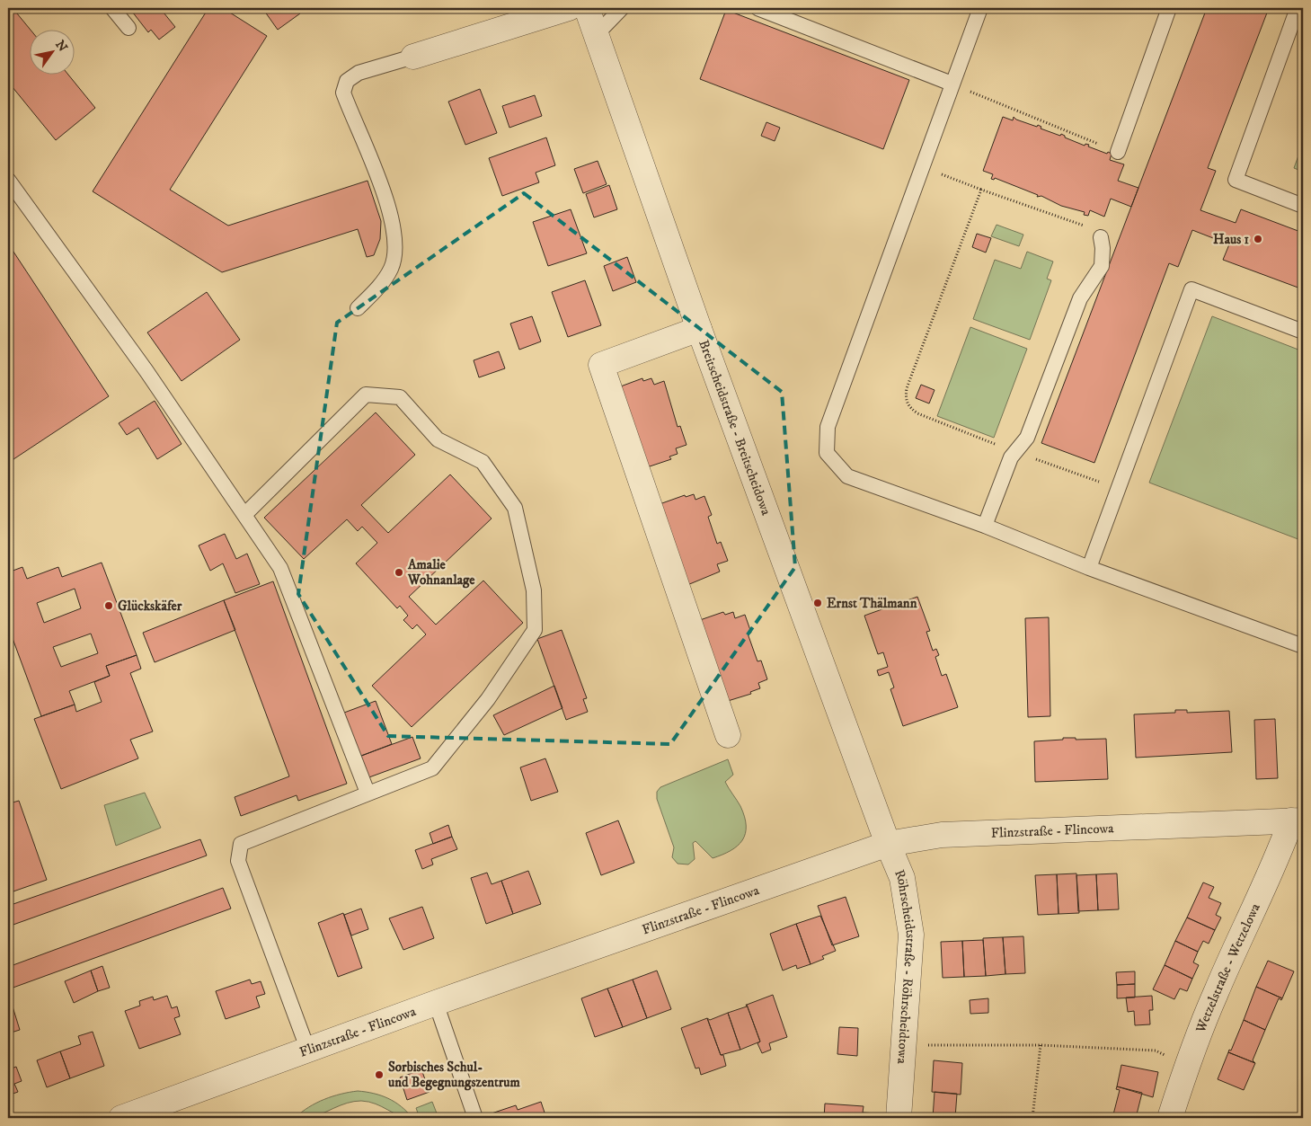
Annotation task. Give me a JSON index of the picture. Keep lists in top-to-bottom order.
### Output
{
  "streets": {
    "street": [
      "Breitscheidstraße - Breitscheidowa",
      "Flinzstraße - Flincowa",
      "Röhrscheidtstraße - Röhrscheidtowa",
      "Wetzelstraße - Wetzelowa"
    ]
  },
  "crossings": [
    ["Breitscheidstraße - Breitscheidowa", "Flinzstraße - Flincowa"],
    ["Breitscheidstraße - Breitscheidowa", "Röhrscheidtstraße - Röhrscheidtowa"],
    ["Flinzstraße - Flincowa", "Röhrscheidtstraße - Röhrscheidtowa"],
    ["Flinzstraße - Flincowa", "Wetzelstraße - Wetzelowa"]
  ],
  "places": [
    "Haus 1",
    "Amalie Wohnanlage",
    "Ernst Thälmann",
    "Glückskäfer",
    "Sorbisches Schul- und Begegnungszentrum"
  ],
  "north": "top right"
}
